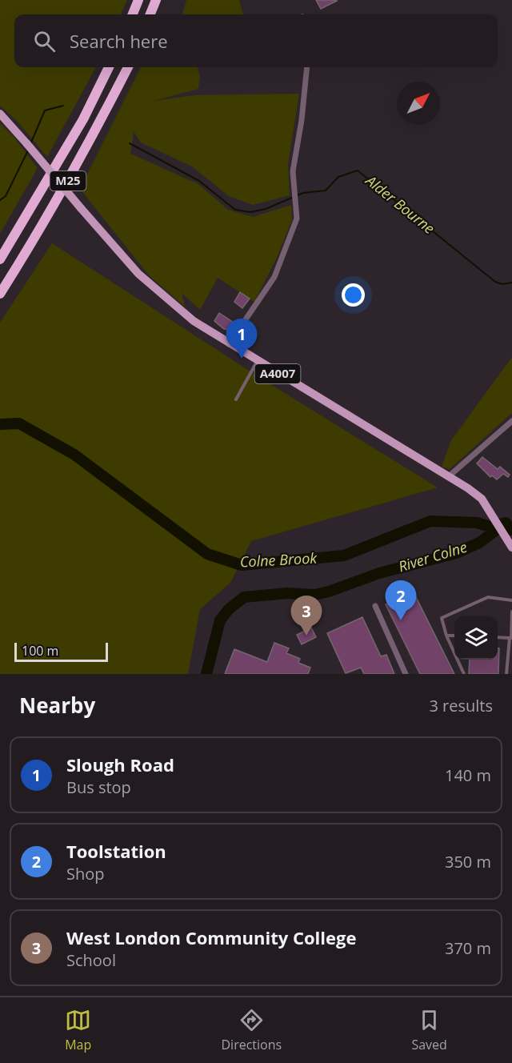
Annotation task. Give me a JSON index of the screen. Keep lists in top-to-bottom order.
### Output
{
  "streets": {
    "highway": ["M25"],
    "main road": ["A4007"]
  },
  "water": ["Alder Bourne", "River Colne", "Colne Brook"],
  "scale_bar": "100 m",
  "north": "top right",
  "page": {
    "search": "Search here",
    "pins": ["1", "2", "3"],
    "scale": "100 m",
    "heading": ["Nearby", "3 results"],
    "list": [
      {
        "mark": "1",
        "name": "Slough Road",
        "note": "Bus stop",
        "value": "140 m"
      },
      {
        "mark": "2",
        "name": "Toolstation",
        "note": "Shop",
        "value": "350 m"
      },
      {
        "mark": "3",
        "name": "West London Community College",
        "note": "School",
        "value": "370 m"
      }
    ],
    "nav": ["Map", "Directions", "Saved"]
  }
}
